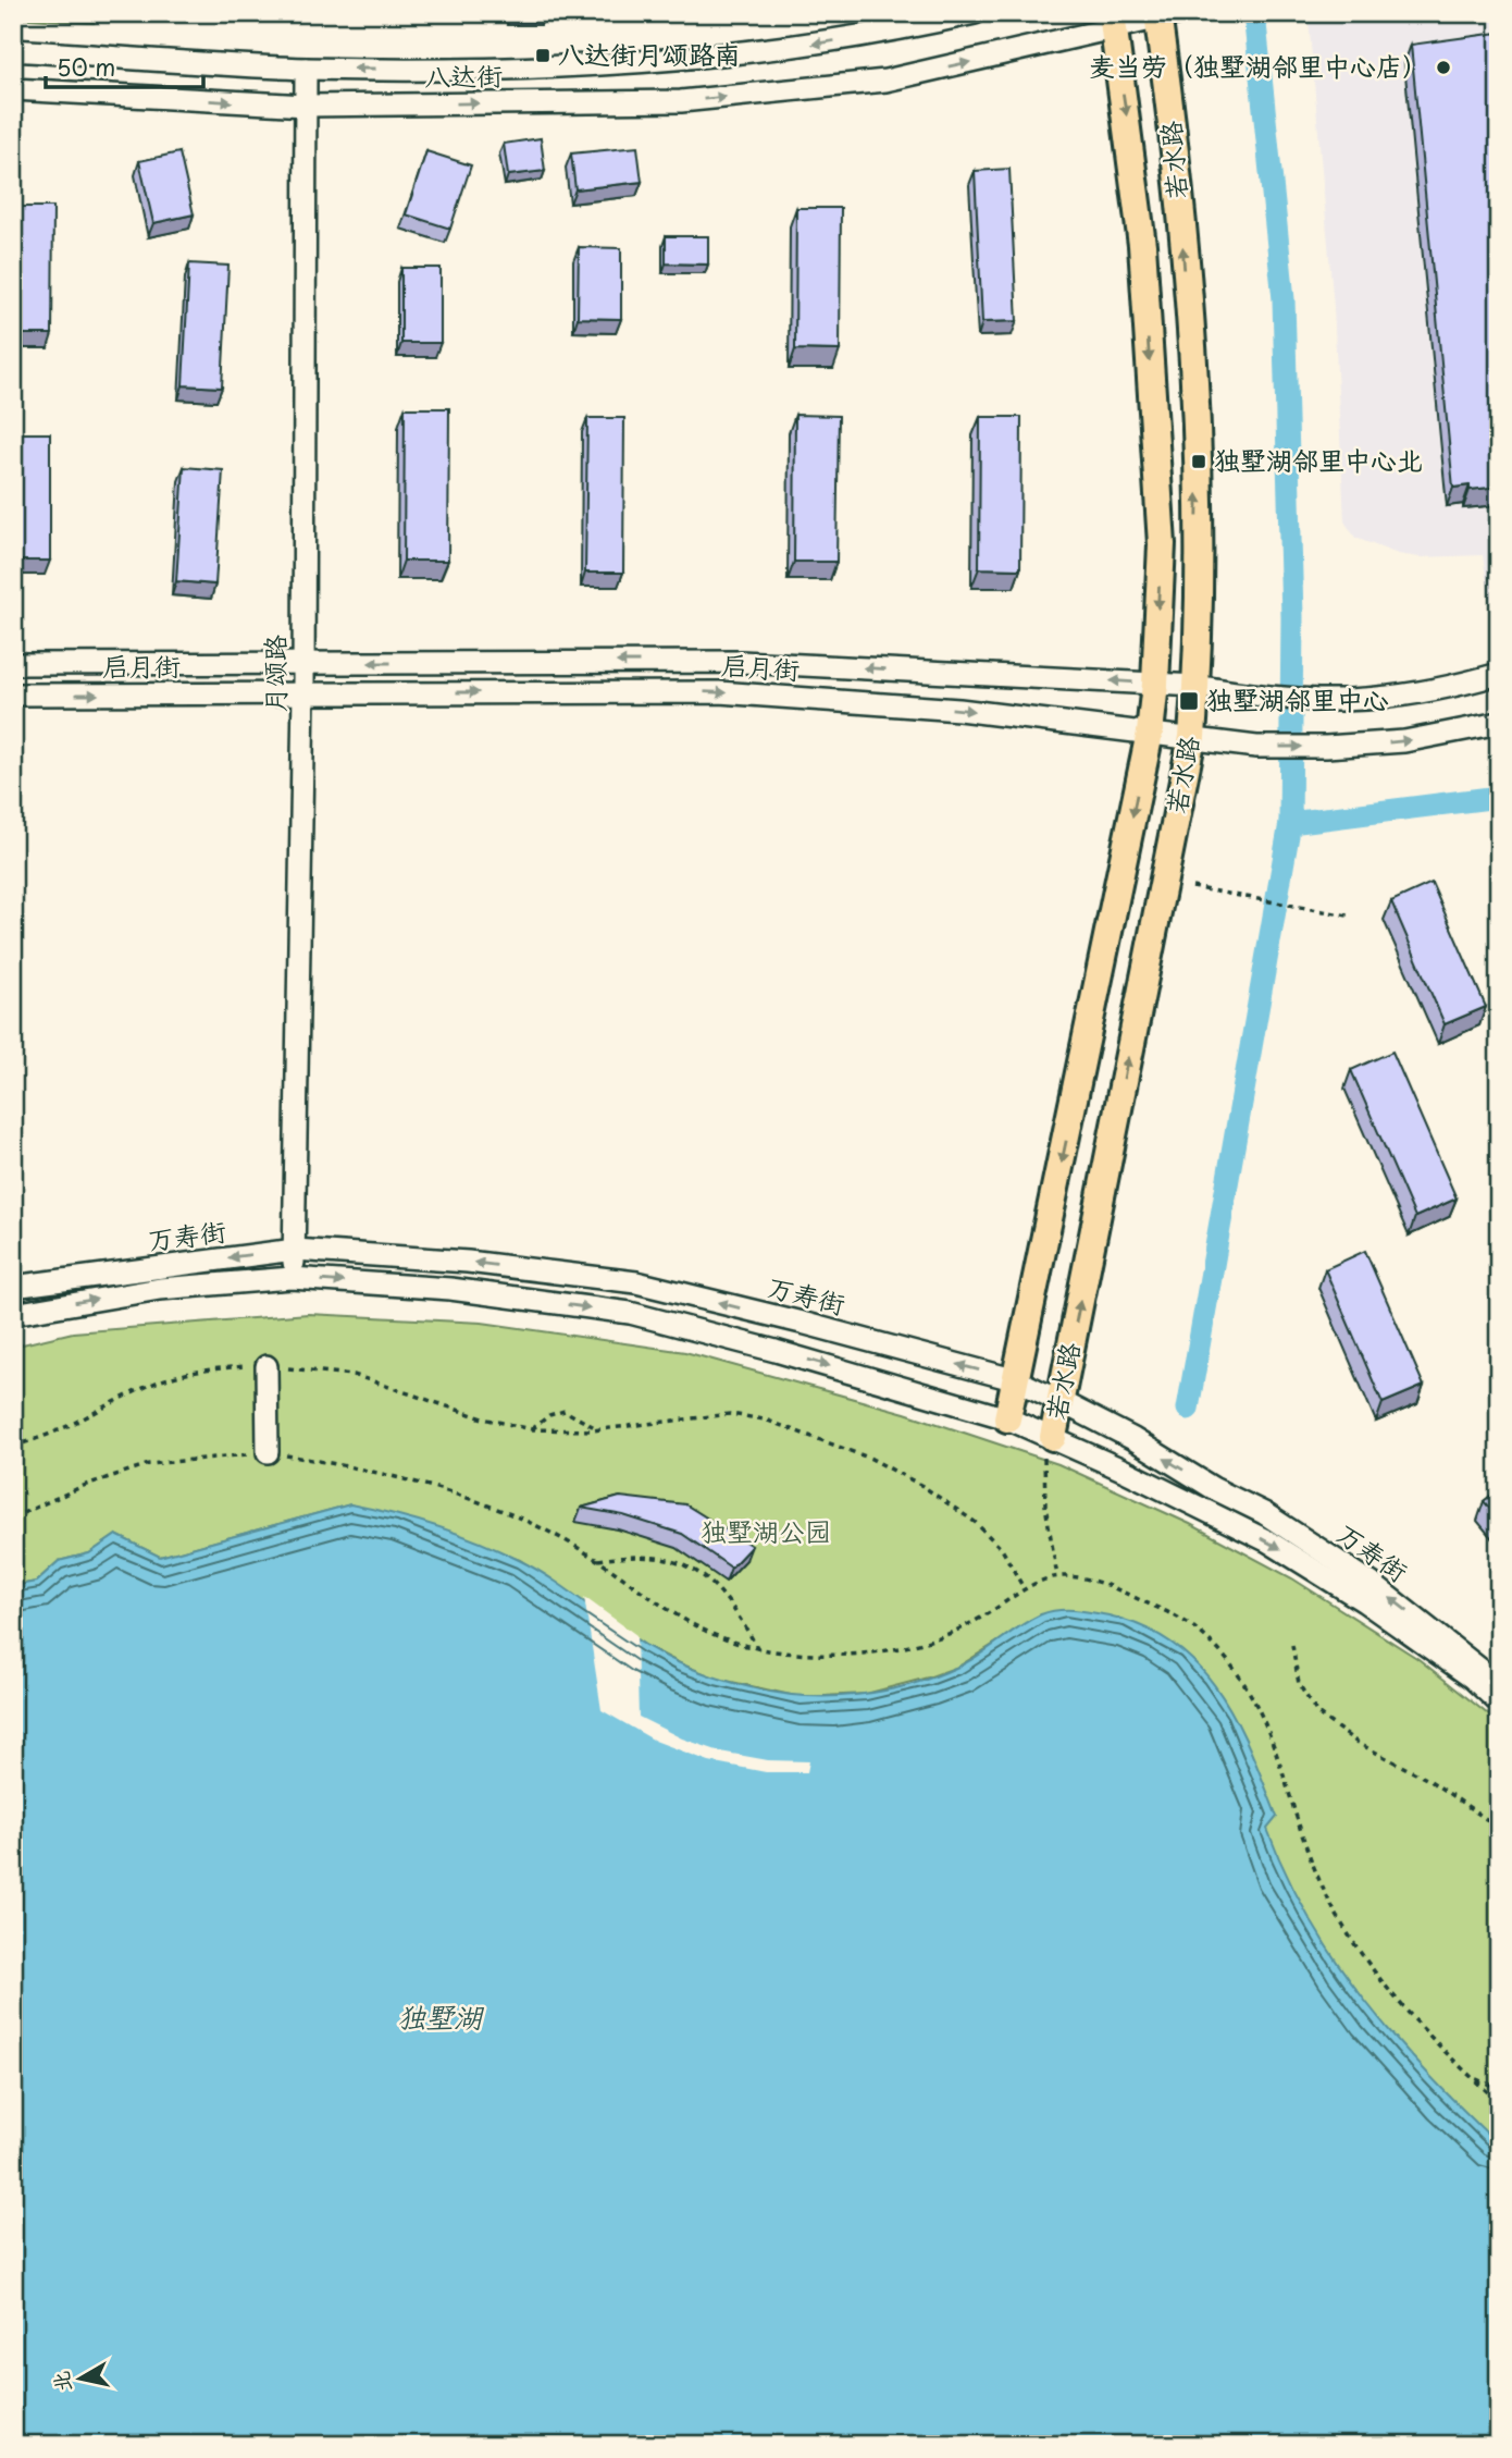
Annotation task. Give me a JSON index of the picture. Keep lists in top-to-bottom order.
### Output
{
  "streets": {
    "main road": ["若水路"],
    "street": [
      "八达街",
      "启月街",
      "月颂路",
      "万寿街"
    ]
  },
  "crossings": [
    ["八达街", "若水路"],
    ["八达街", "月颂路"],
    ["若水路", "启月街"],
    ["若水路", "万寿街"],
    ["启月街", "月颂路"],
    ["月颂路", "万寿街"]
  ],
  "water": ["独墅湖"],
  "parks": ["独墅湖公园"],
  "places": {
    "transit": ["八达街月颂路南", "独墅湖邻里中心北", "独墅湖邻里中心"],
    "other": ["麦当劳（独墅湖邻里中心店）"]
  },
  "scale_bar": "50 m",
  "north": "left"
}
